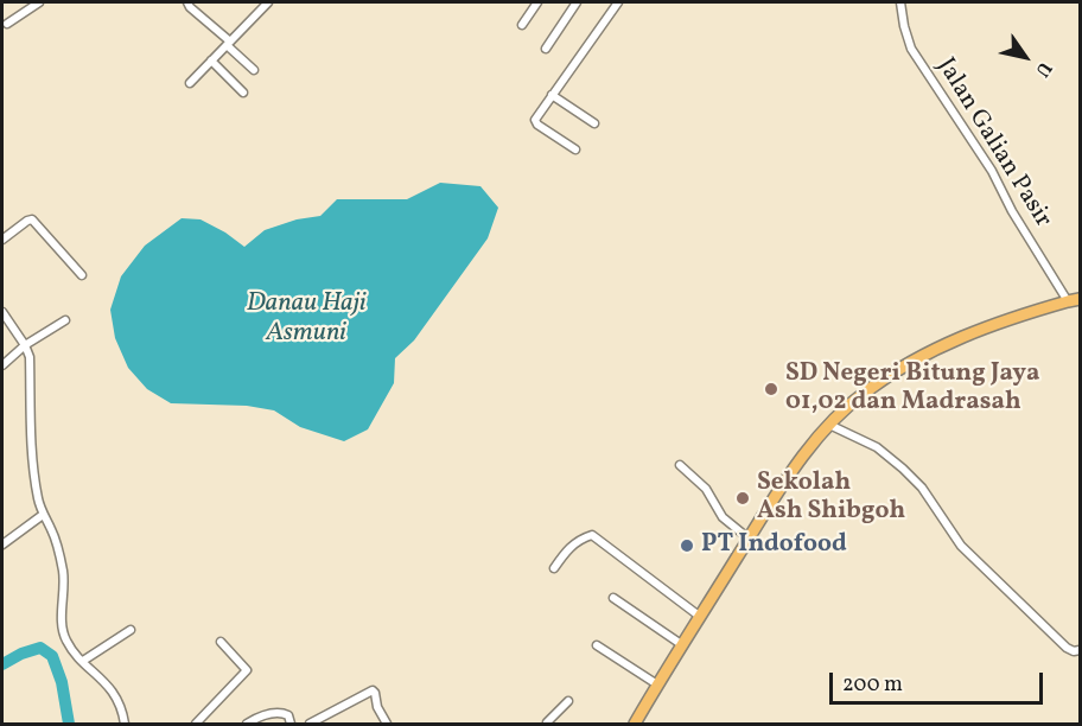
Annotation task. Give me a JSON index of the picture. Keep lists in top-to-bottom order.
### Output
{
  "streets": {
    "street": ["Jalan Galian Pasir"]
  },
  "water": ["Danau Haji Asmuni"],
  "places": ["SD Negeri Bitung Jaya 01,02 dan Madrasah", "Sekolah Ash Shibgoh", "PT Indofood"],
  "scale_bar": "200 m",
  "north": "bottom right"
}
